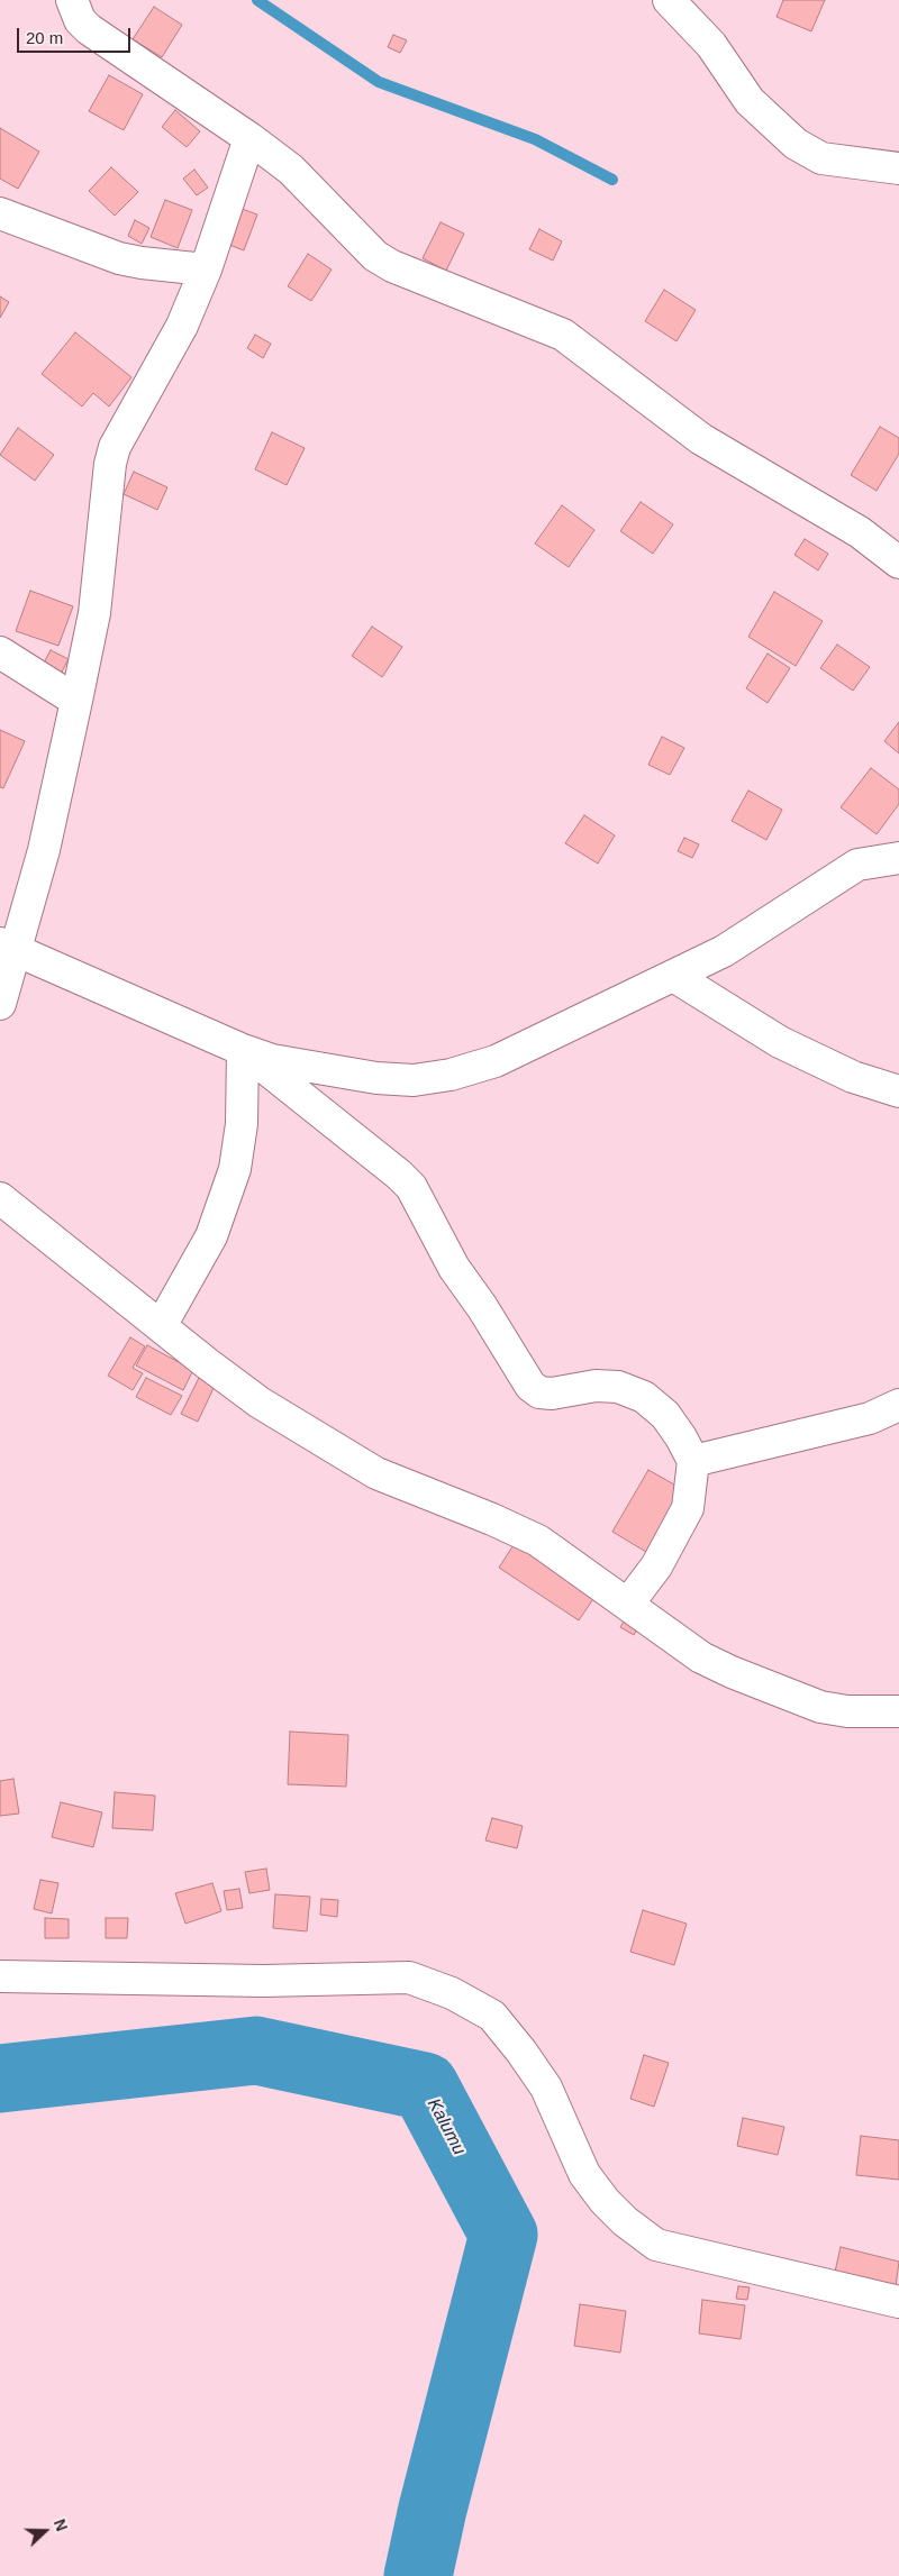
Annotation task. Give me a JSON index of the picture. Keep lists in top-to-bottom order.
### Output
{
  "water": ["Kalumu"],
  "scale_bar": "20 m",
  "north": "right"
}
